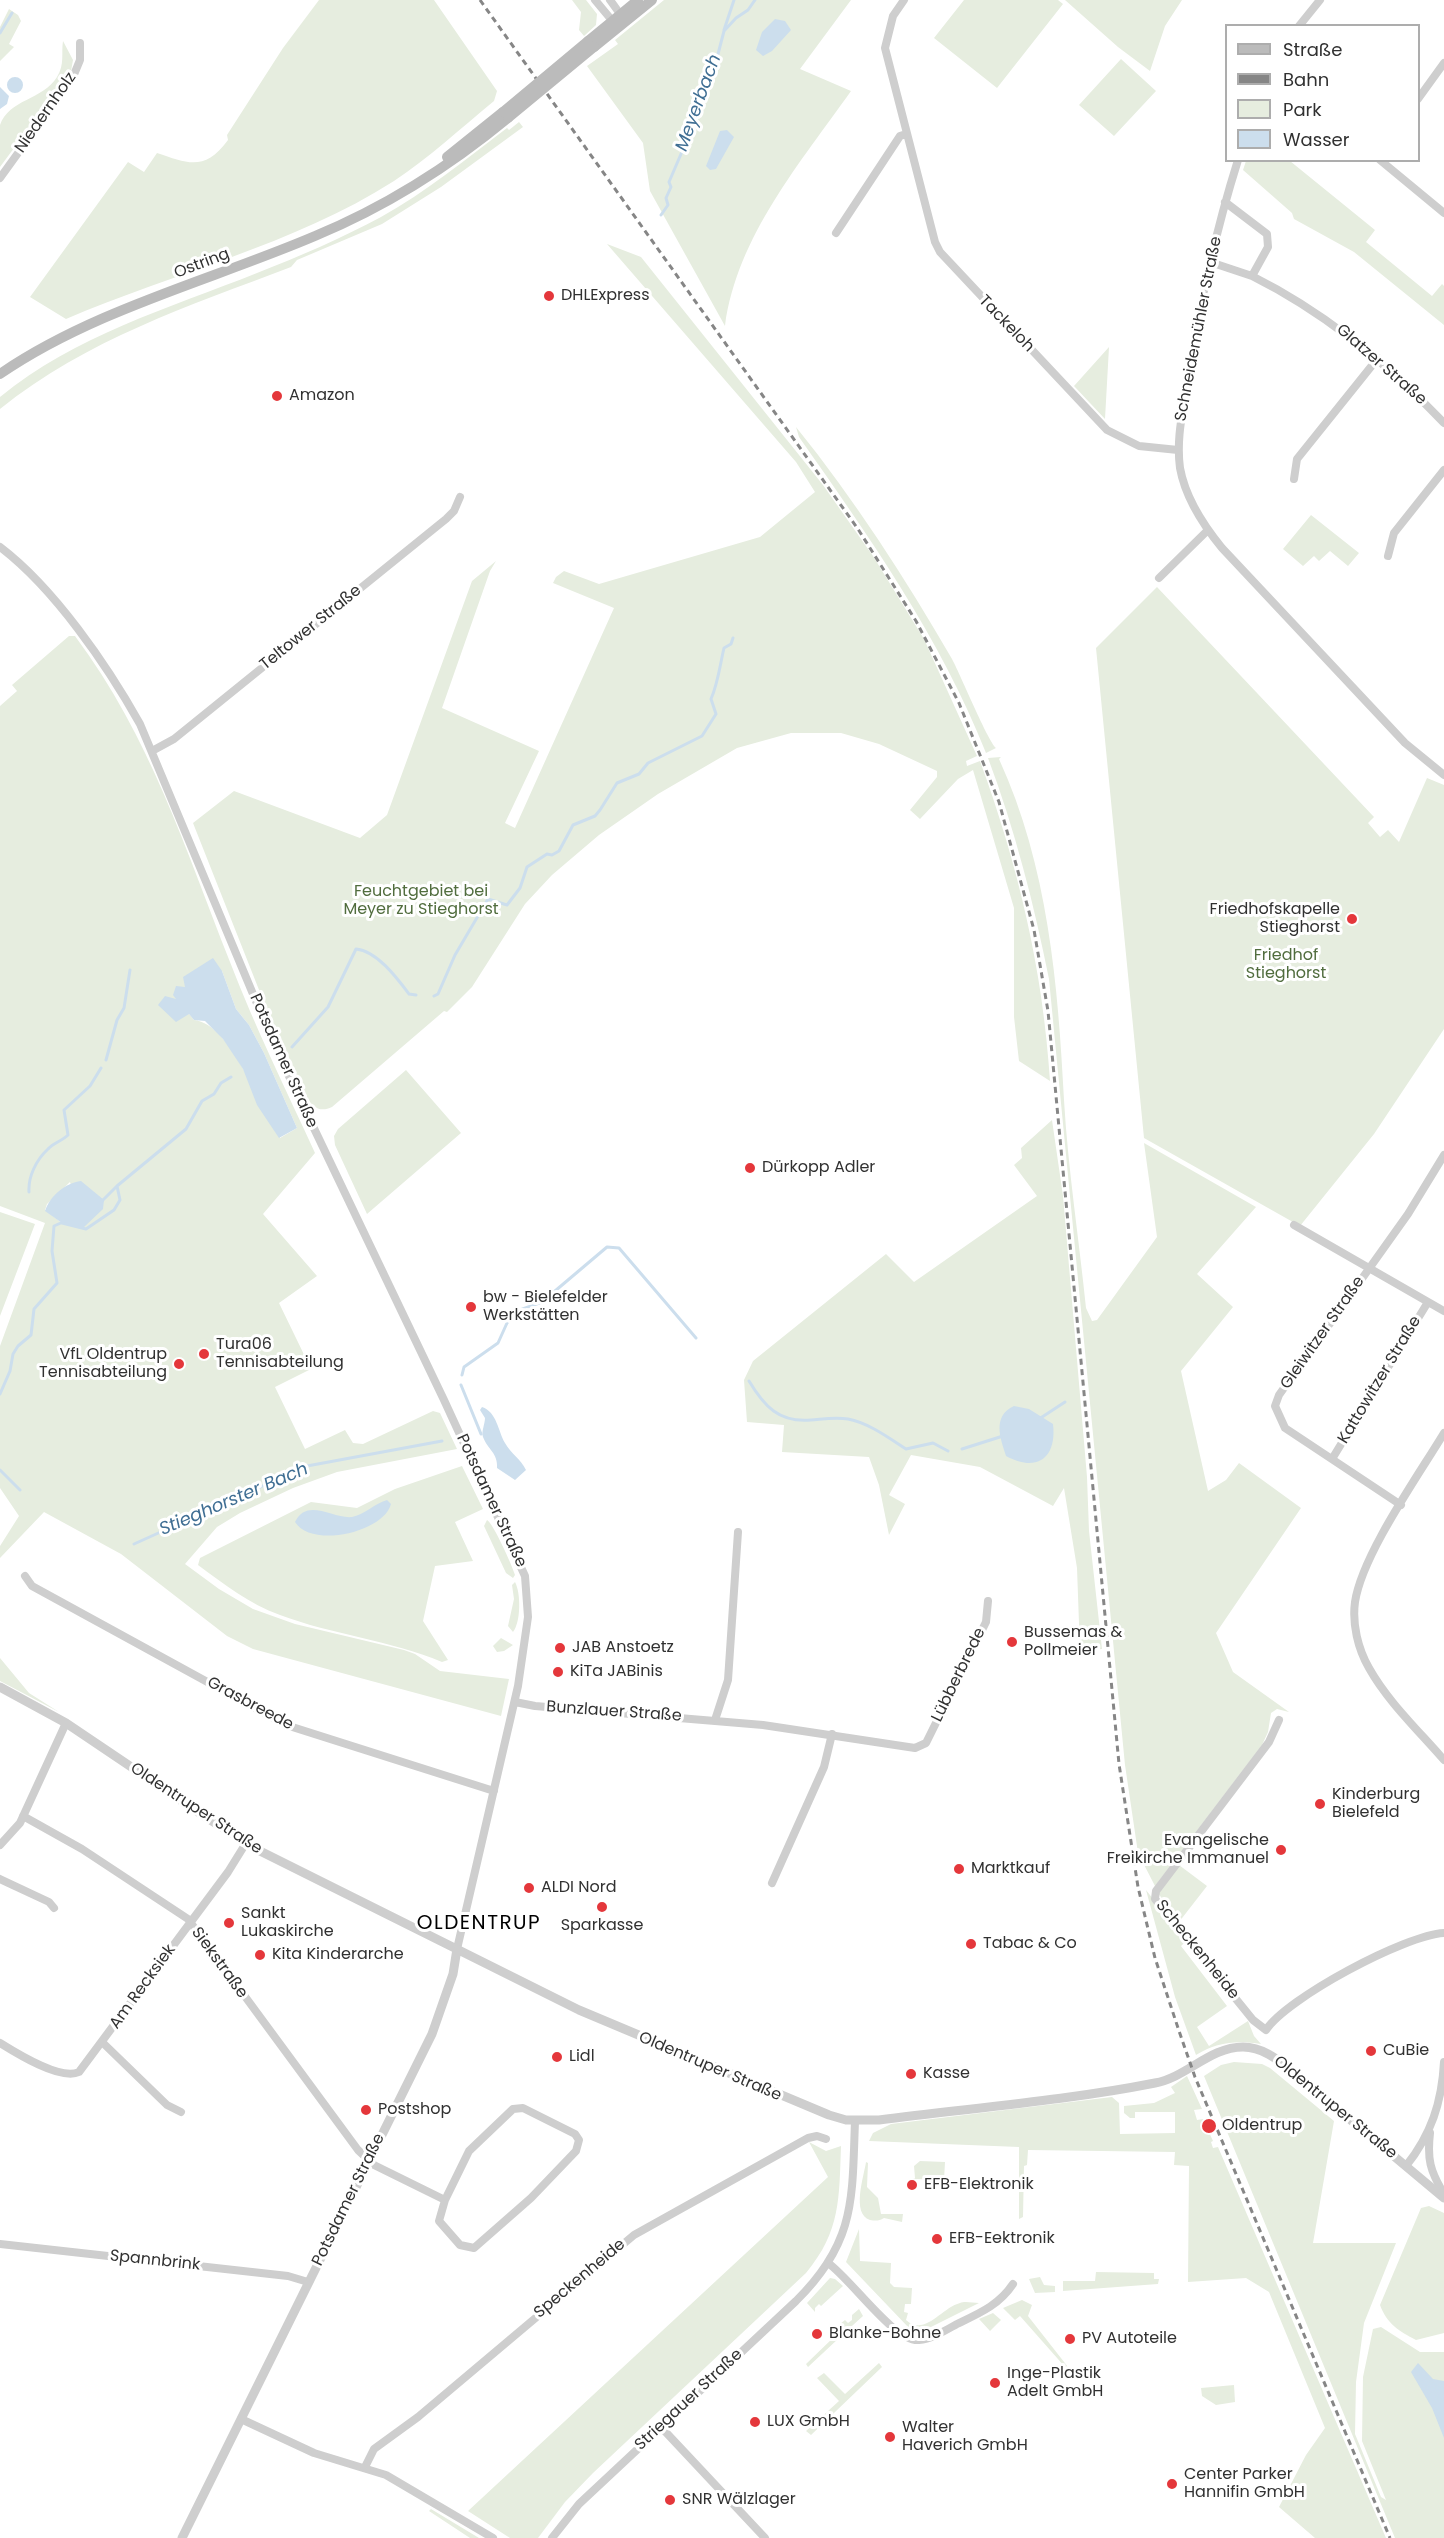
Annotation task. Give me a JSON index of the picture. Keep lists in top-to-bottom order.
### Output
{
  "streets": {
    "main road": ["Ostring"],
    "street": [
      "Niedernholz",
      "Tackeloh",
      "Schneidemühler Straße",
      "Glatzer Straße",
      "Teltower Straße",
      "Potsdamer Straße",
      "Gleiwitzer Straße",
      "Kattowitzer Straße",
      "Lübberbrede",
      "Grasbreede",
      "Bunzlauer Straße",
      "Oldentruper Straße",
      "Scheckenheide",
      "Siekstraße",
      "Am Recksiek",
      "Spannbrink",
      "Speckenheide",
      "Striegauer Straße"
    ]
  },
  "crossings": [
    ["Tackeloh", "Schneidemühler Straße"],
    ["Schneidemühler Straße", "Glatzer Straße"],
    ["Teltower Straße", "Potsdamer Straße"],
    ["Potsdamer Straße", "Grasbreede"],
    ["Potsdamer Straße", "Bunzlauer Straße"],
    ["Potsdamer Straße", "Oldentruper Straße"],
    ["Potsdamer Straße", "Siekstraße"],
    ["Potsdamer Straße", "Spannbrink"],
    ["Gleiwitzer Straße", "Kattowitzer Straße"],
    ["Lübberbrede", "Bunzlauer Straße"],
    ["Oldentruper Straße", "Am Recksiek"],
    ["Oldentruper Straße", "Striegauer Straße"],
    ["Siekstraße", "Am Recksiek"]
  ],
  "districts": ["OLDENTRUP"],
  "water": ["Meyerbach", "Stieghorster Bach"],
  "parks": ["Feuchtgebiet bei Meyer zu Stieghorst", "Friedhof Stieghorst"],
  "places": [
    "DHLExpress",
    "Amazon",
    "Friedhofskapelle Stieghorst",
    "Dürkopp Adler",
    "bw - Bielefelder Werkstätten",
    "Tura06 Tennisabteilung",
    "VfL Oldentrup Tennisabteilung",
    "Bussemas & Pollmeier",
    "JAB Anstoetz",
    "KiTa JABinis",
    "Kinderburg Bielefeld",
    "Evangelische Freikirche Immanuel",
    "Marktkauf",
    "ALDI Nord",
    "Sparkasse",
    "Sankt Lukaskirche",
    "Tabac & Co",
    "Kita Kinderarche",
    "CuBie",
    "Lidl",
    "Kasse",
    "Postshop",
    "Oldentrup",
    "EFB-Elektronik",
    "EFB-Eektronik",
    "Blanke-Bohne",
    "PV Autoteile",
    "Inge-Plastik Adelt GmbH",
    "LUX GmbH",
    "Walter Haverich GmbH",
    "Center Parker Hannifin GmbH",
    "SNR Wälzlager"
  ],
  "legend": [
    "Straße",
    "Bahn",
    "Park",
    "Wasser"
  ]
}
